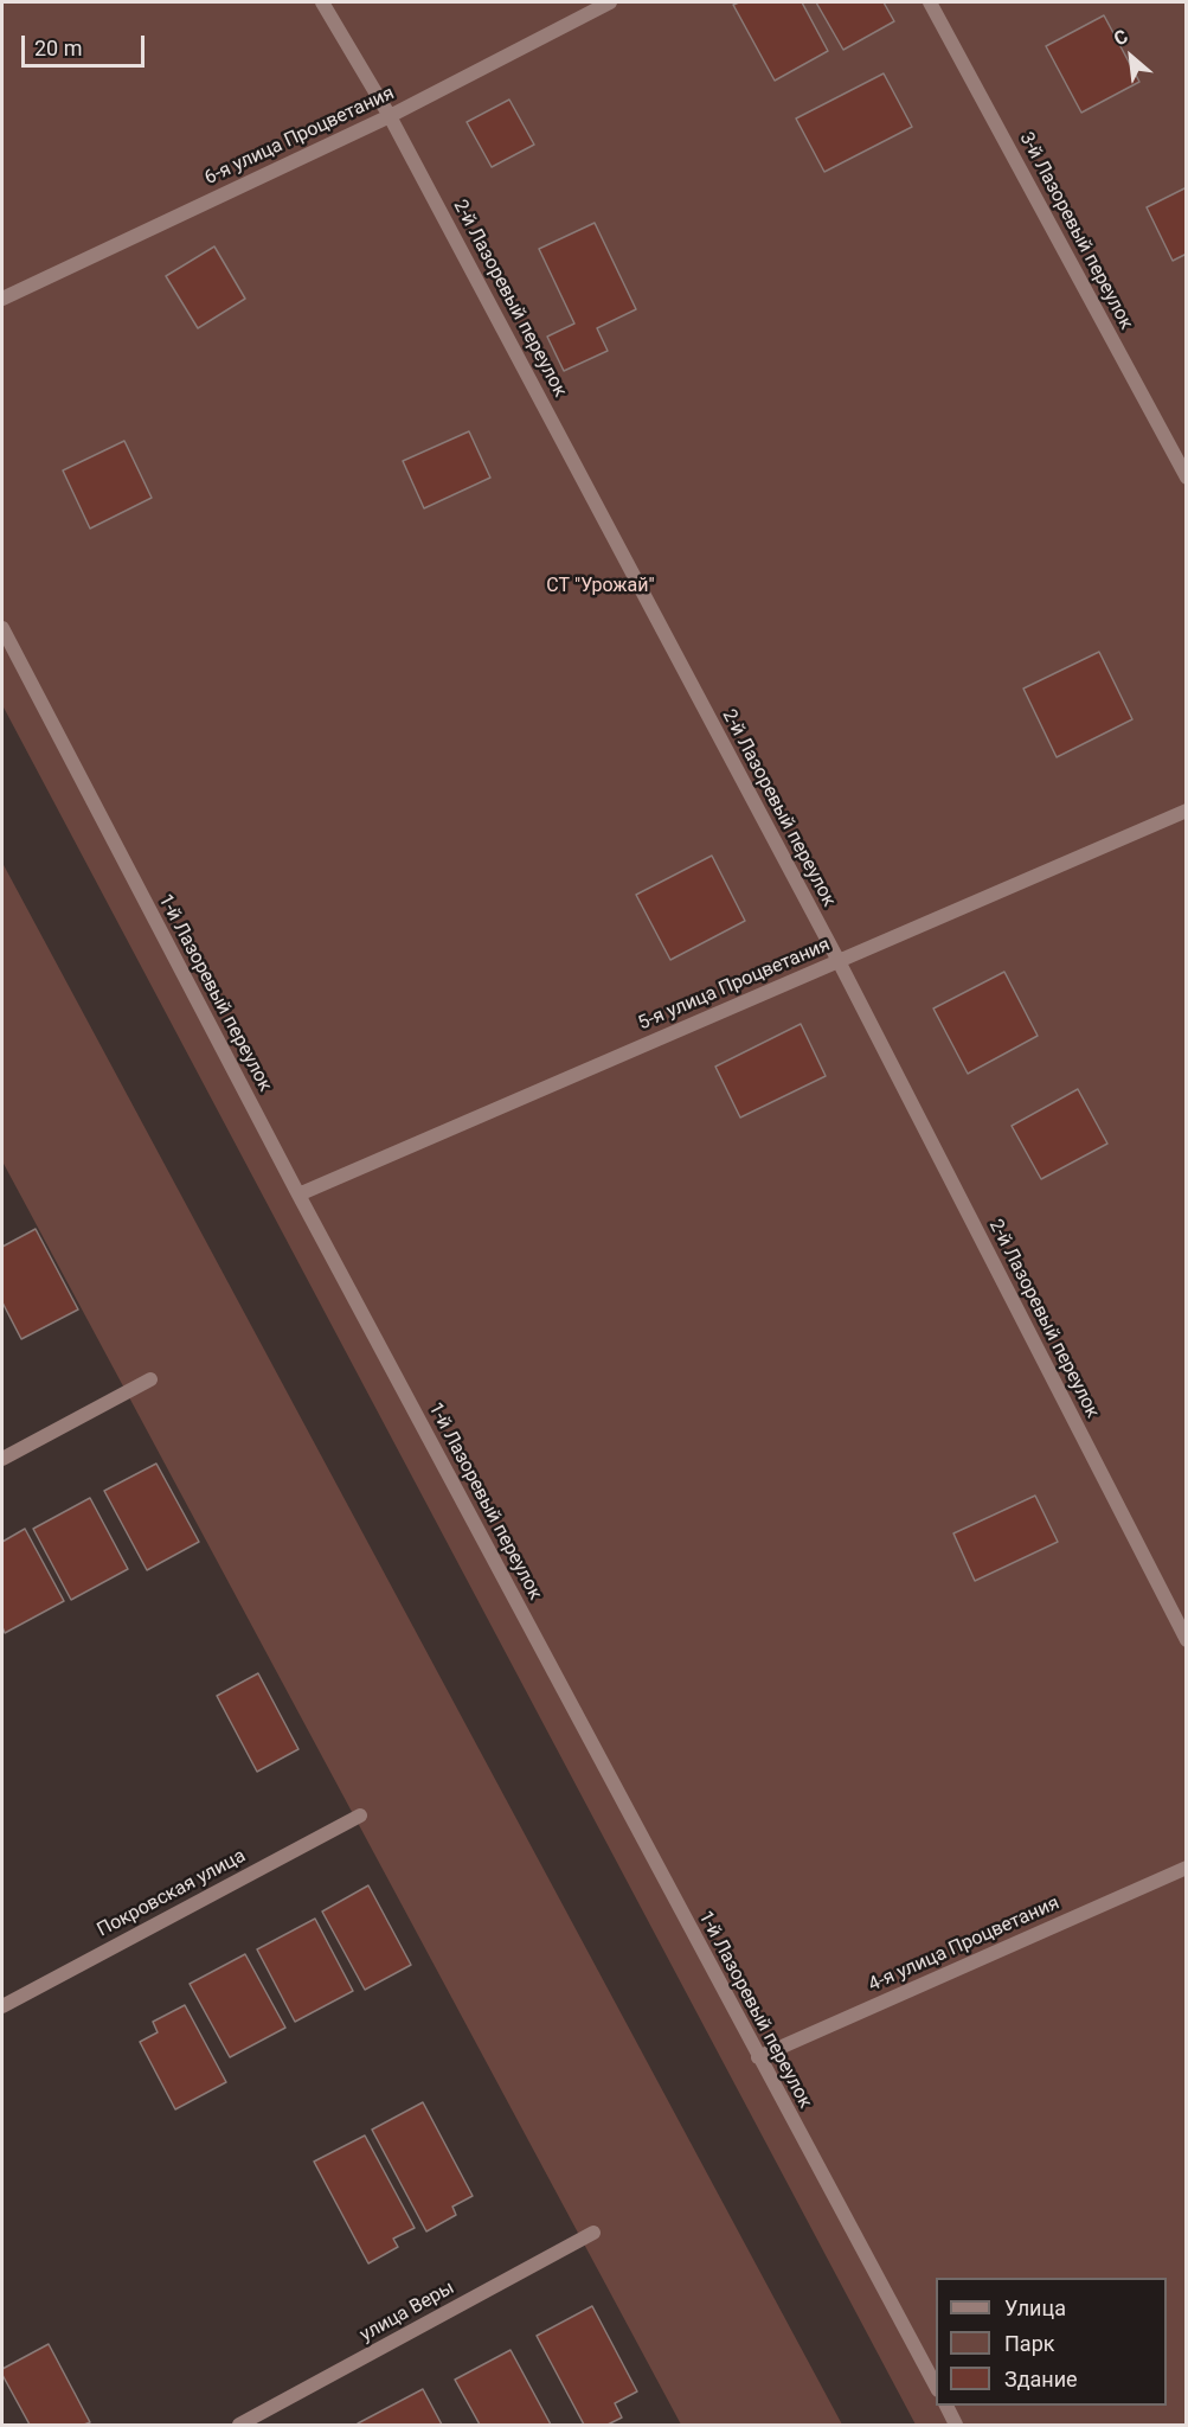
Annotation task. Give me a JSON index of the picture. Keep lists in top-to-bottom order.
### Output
{
  "streets": {
    "street": [
      "6-я улица Процветания",
      "3-й Лазоревый переулок",
      "2-й Лазоревый переулок",
      "5-я улица Процветания",
      "1-й Лазоревый переулок",
      "Покровская улица",
      "4-я улица Процветания",
      "улица Веры"
    ]
  },
  "crossings": [
    ["6-я улица Процветания", "2-й Лазоревый переулок"],
    ["2-й Лазоревый переулок", "5-я улица Процветания"],
    ["5-я улица Процветания", "1-й Лазоревый переулок"],
    ["1-й Лазоревый переулок", "4-я улица Процветания"]
  ],
  "parks": ["СТ \"Урожай\""],
  "legend": ["Улица", "Парк", "Здание"],
  "scale_bar": "20 m",
  "north": "top left"
}
